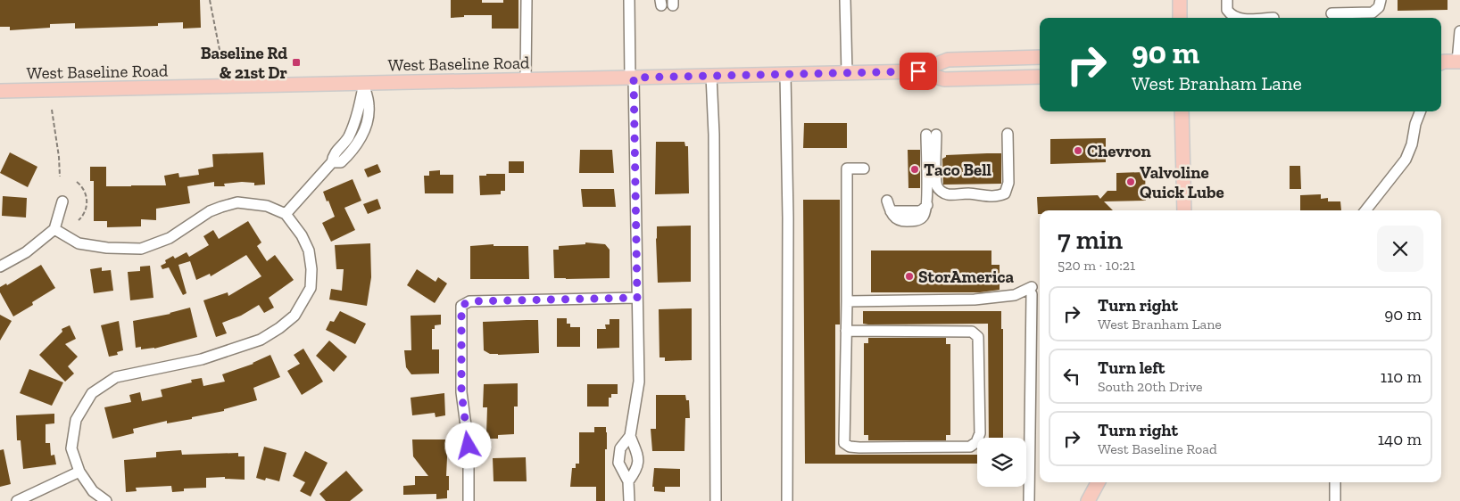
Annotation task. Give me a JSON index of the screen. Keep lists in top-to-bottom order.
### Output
{
  "streets": {
    "main road": ["West Baseline Road"]
  },
  "places": {
    "transit": ["Baseline Rd & 21st Dr"],
    "other": [
      "Chevron",
      "Taco Bell",
      "Valvoline Quick Lube",
      "StorAmerica"
    ]
  },
  "page": {
    "turn": ["90 m", "West Branham Lane"],
    "heading": ["7 min", "520 m · 10:21"],
    "list": [
      {
        "name": "Turn right",
        "note": "West Branham Lane",
        "value": "90 m"
      },
      {
        "name": "Turn left",
        "note": "South 20th Drive",
        "value": "110 m"
      },
      {
        "name": "Turn right",
        "note": "West Baseline Road",
        "value": "140 m"
      }
    ]
  }
}
